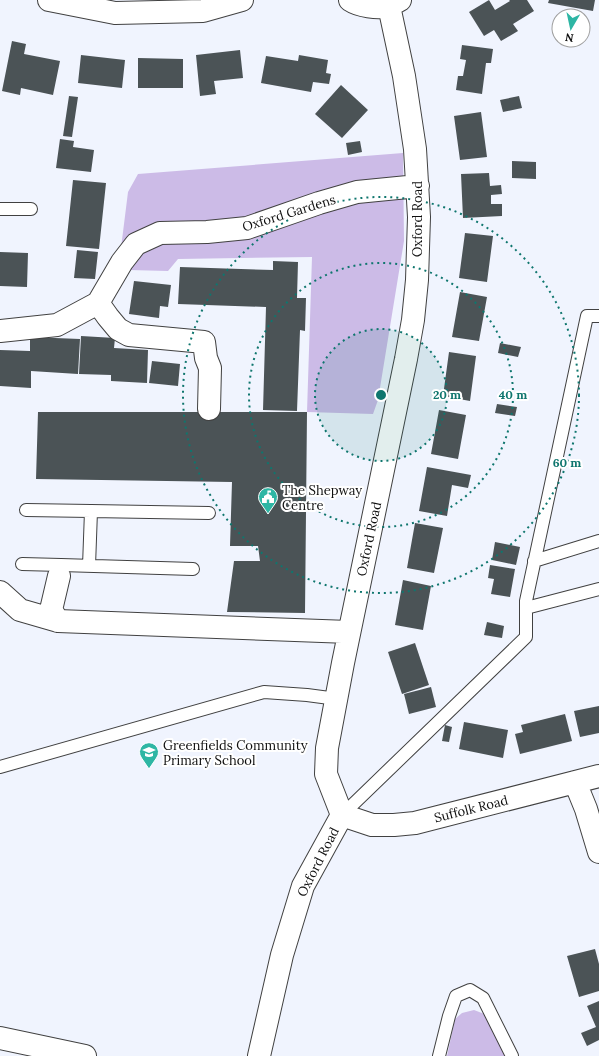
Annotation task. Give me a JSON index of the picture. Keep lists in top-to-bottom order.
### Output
{
  "streets": {
    "street": ["Oxford Gardens", "Oxford Road", "Suffolk Road"]
  },
  "crossings": [
    ["Oxford Gardens", "Oxford Road"],
    ["Oxford Road", "Suffolk Road"]
  ],
  "places": {
    "public building": ["The Shepway Centre"],
    "school or university": ["Greenfields Community Primary School"]
  },
  "north": "bottom",
  "rings": ["20 m", "40 m", "60 m"]
}
